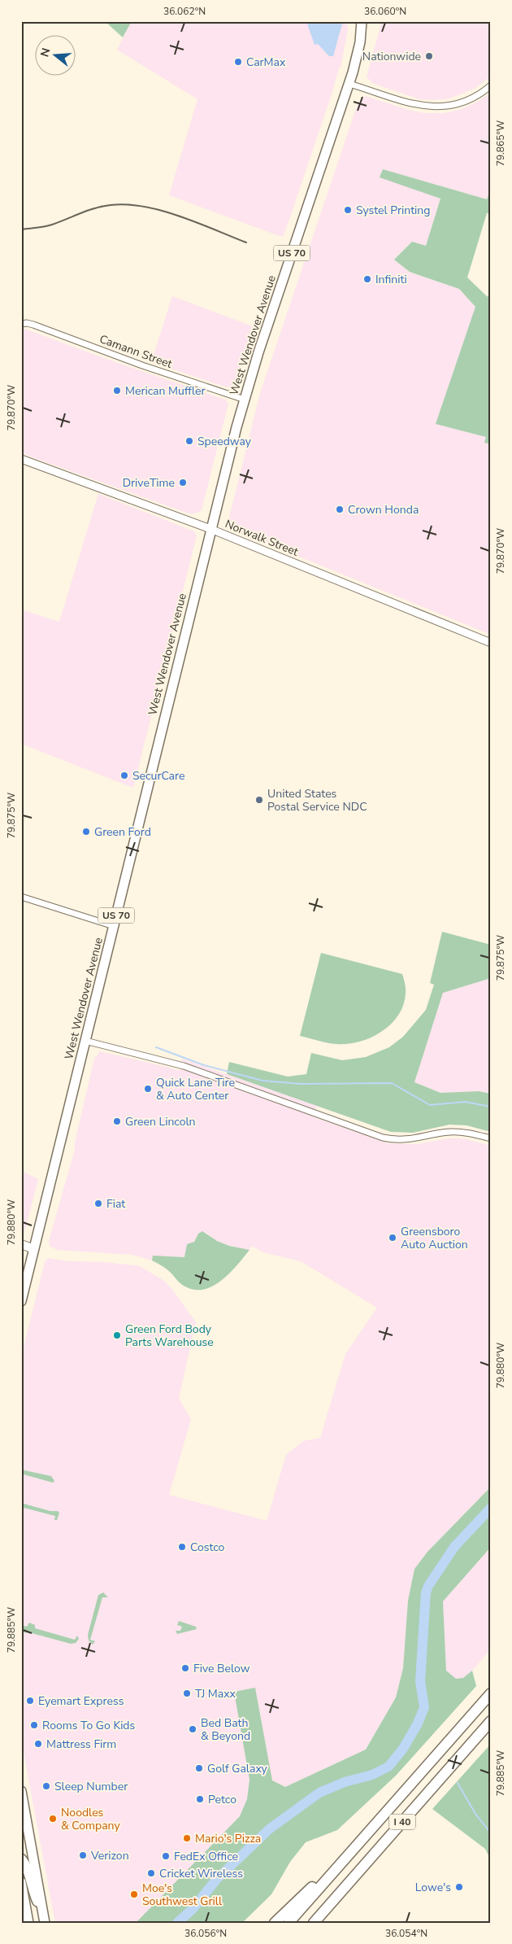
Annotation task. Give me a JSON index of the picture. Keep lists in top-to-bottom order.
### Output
{
  "streets": {
    "highway": ["US 70", "West Wendover Avenue", "I 40"],
    "street": ["Camann Street", "Norwalk Street"]
  },
  "crossings": [
    ["West Wendover Avenue", "Camann Street"],
    ["West Wendover Avenue", "Norwalk Street"]
  ],
  "places": [
    "Nationwide",
    "CarMax",
    "Systel Printing",
    "Infiniti",
    "Merican Muffler",
    "Speedway",
    "DriveTime",
    "Crown Honda",
    "SecurCare",
    "United States Postal Service NDC",
    "Green Ford",
    "Quick Lane Tire & Auto Center",
    "Green Lincoln",
    "Fiat",
    "Greensboro Auto Auction",
    "Green Ford Body Parts Warehouse",
    "Costco",
    "Five Below",
    "TJ Maxx",
    "Eyemart Express",
    "Rooms To Go Kids",
    "Bed Bath & Beyond",
    "Mattress Firm",
    "Golf Galaxy",
    "Sleep Number",
    "Petco",
    "Noodles & Company",
    "Mario's Pizza",
    "Verizon",
    "FedEx Office",
    "Cricket Wireless",
    "Lowe's",
    "Moe's Southwest Grill"
  ],
  "north": "left",
  "coordinates": [
    "36.062°N",
    "36.060°N",
    "79.865°W",
    "79.870°W",
    "79.875°W",
    "79.880°W",
    "79.885°W",
    "36.056°N",
    "36.054°N"
  ]
}
